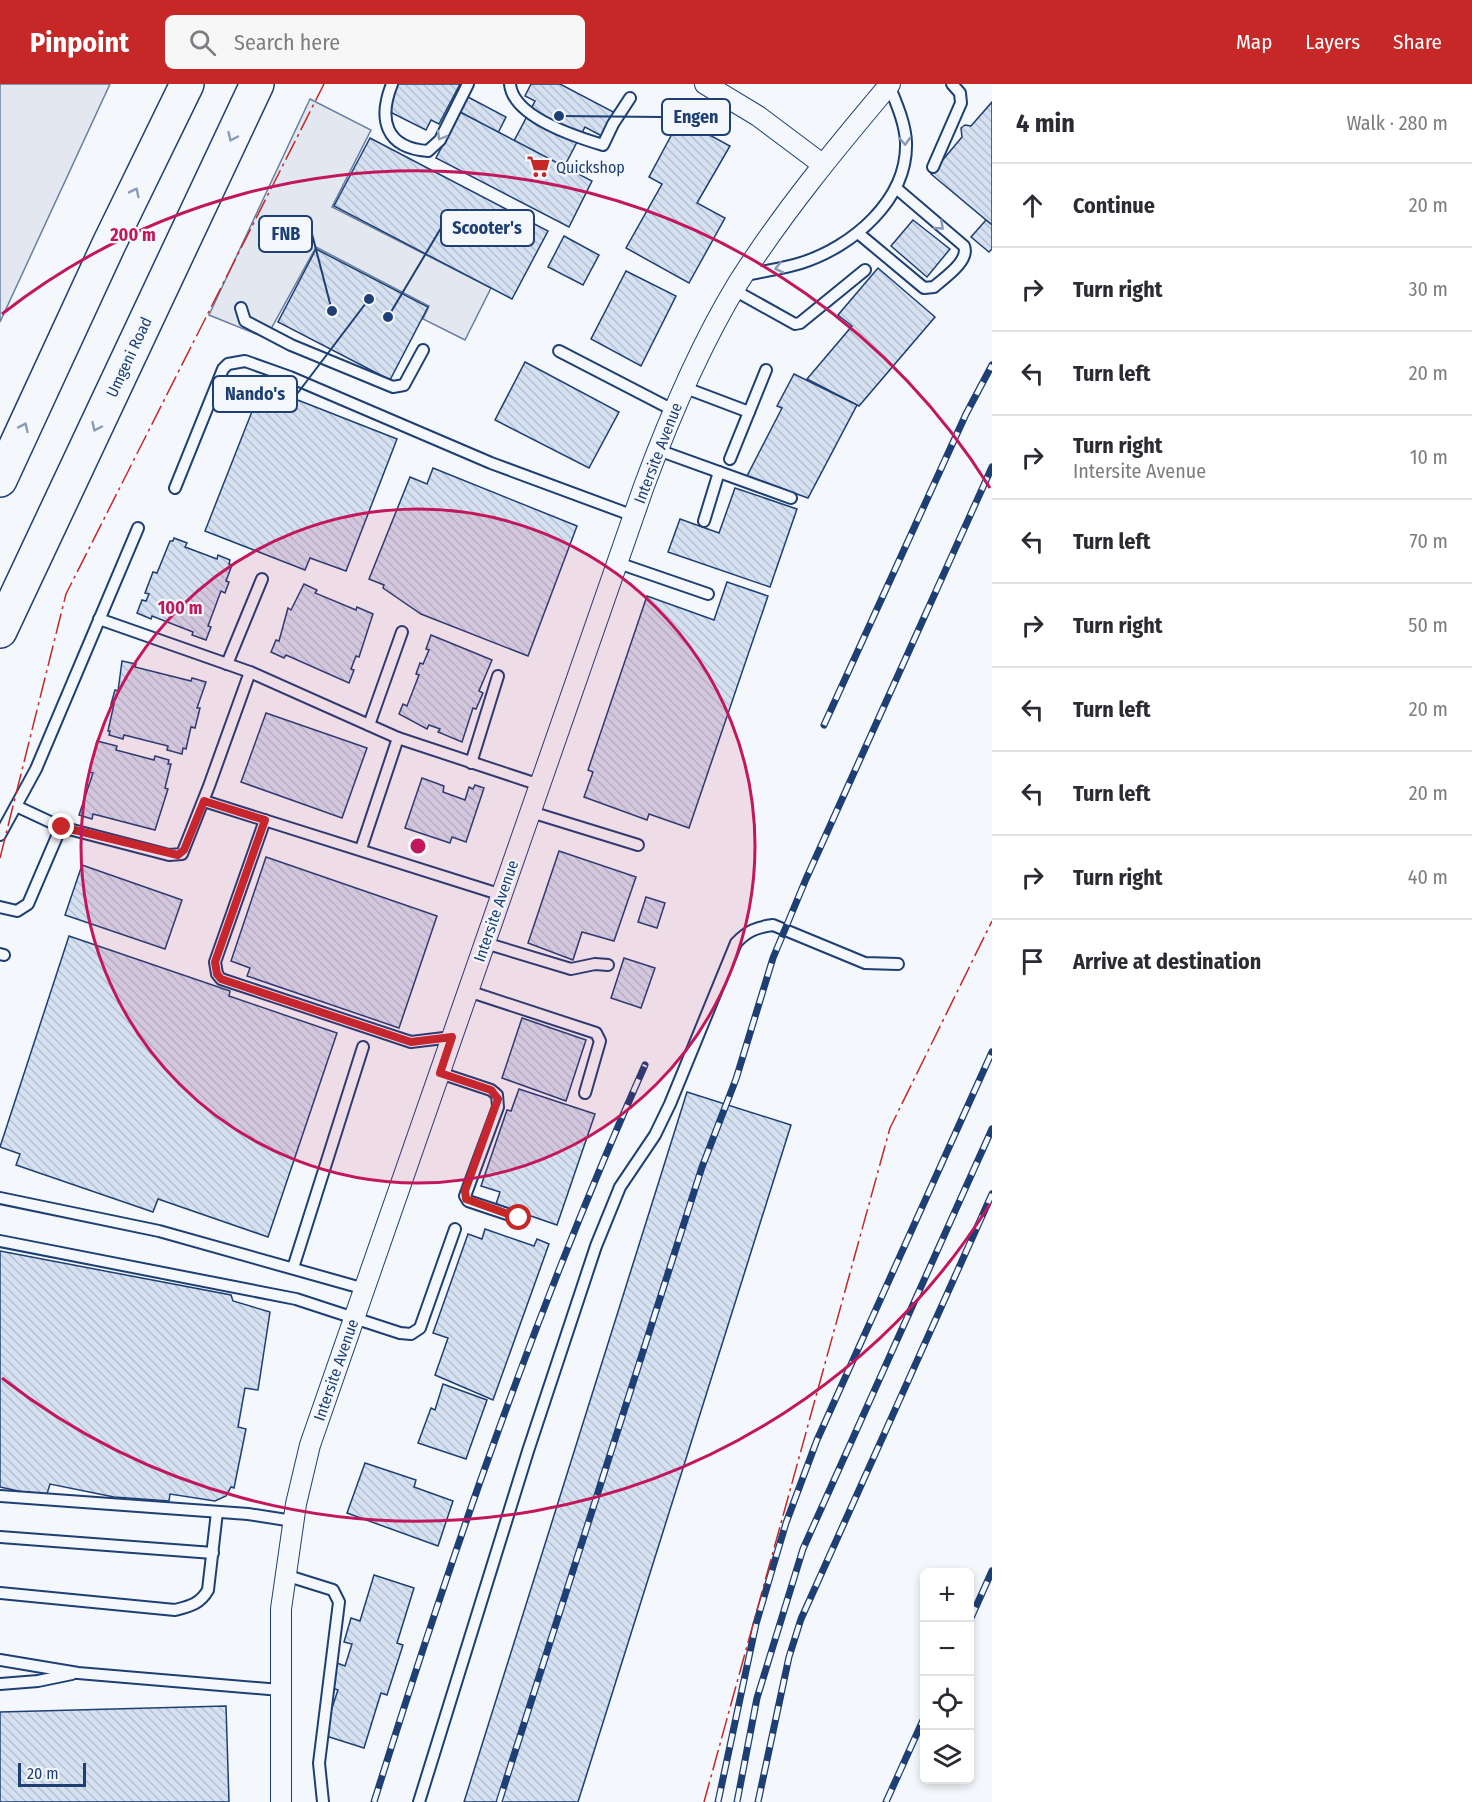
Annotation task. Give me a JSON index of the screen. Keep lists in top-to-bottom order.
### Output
{
  "streets": {
    "highway": ["Umgeni Road"],
    "street": ["Intersite Avenue"]
  },
  "places": {
    "other": [
      "Engen",
      "Nando's",
      "FNB",
      "Scooter's"
    ],
    "supermarket": ["Quickshop"]
  },
  "scale_bar": "20 m",
  "page": {
    "header": "Pinpoint",
    "search": "Search here",
    "nav": ["Map", "Layers", "Share"],
    "heading": ["4 min", "Walk · 280 m"],
    "list": [
      ["Continue", "20 m"],
      ["Turn right", "30 m"],
      ["Turn left", "20 m"],
      ["Turn right", "Intersite Avenue", "10 m"],
      ["Turn left", "70 m"],
      ["Turn right", "50 m"],
      ["Turn left", "20 m"],
      ["Turn left", "20 m"],
      ["Turn right", "40 m"],
      "Arrive at destination"
    ],
    "map_buttons": ["+", "−"],
    "scale": "20 m"
  },
  "rings": ["200 m", "100 m"]
}
